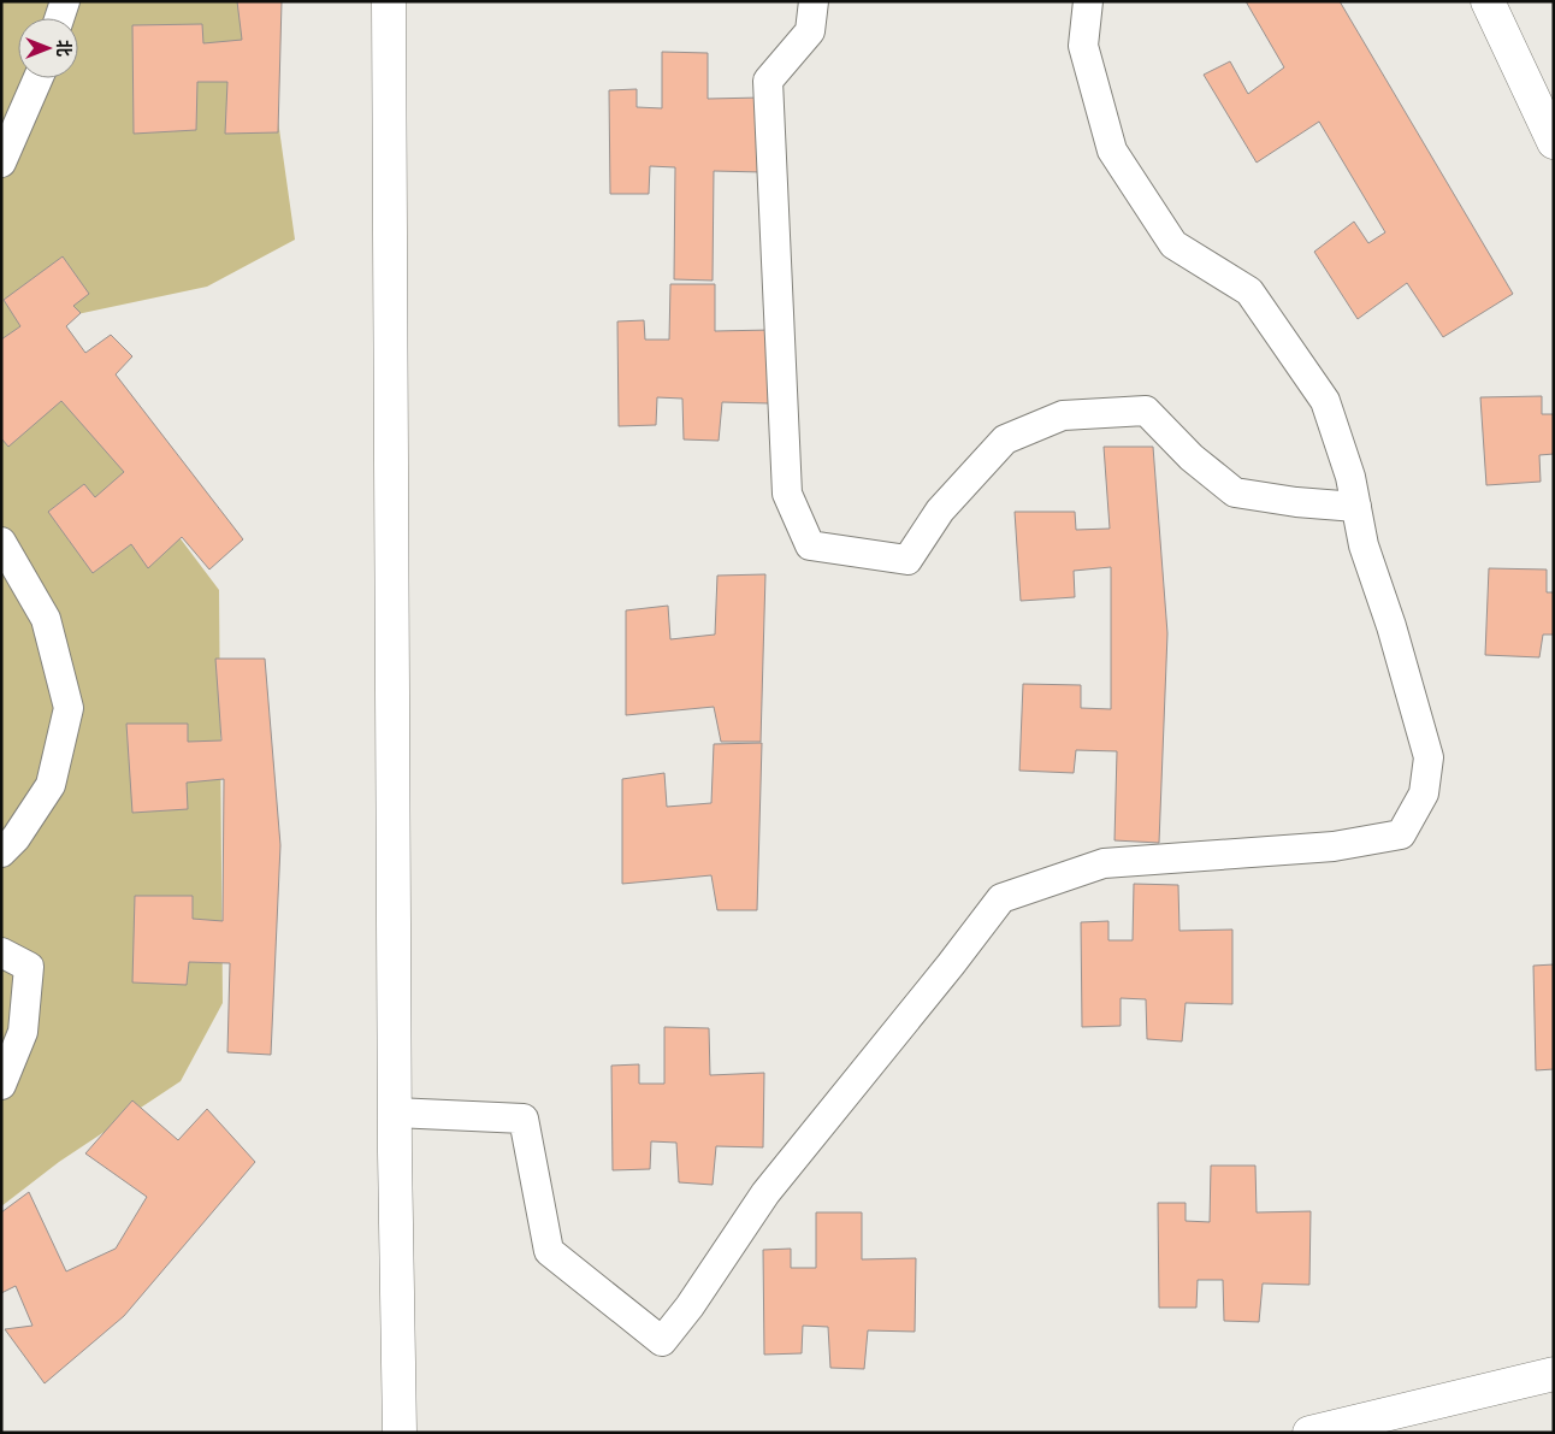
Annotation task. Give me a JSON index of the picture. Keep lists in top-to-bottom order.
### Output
{
  "north": "right"
}
